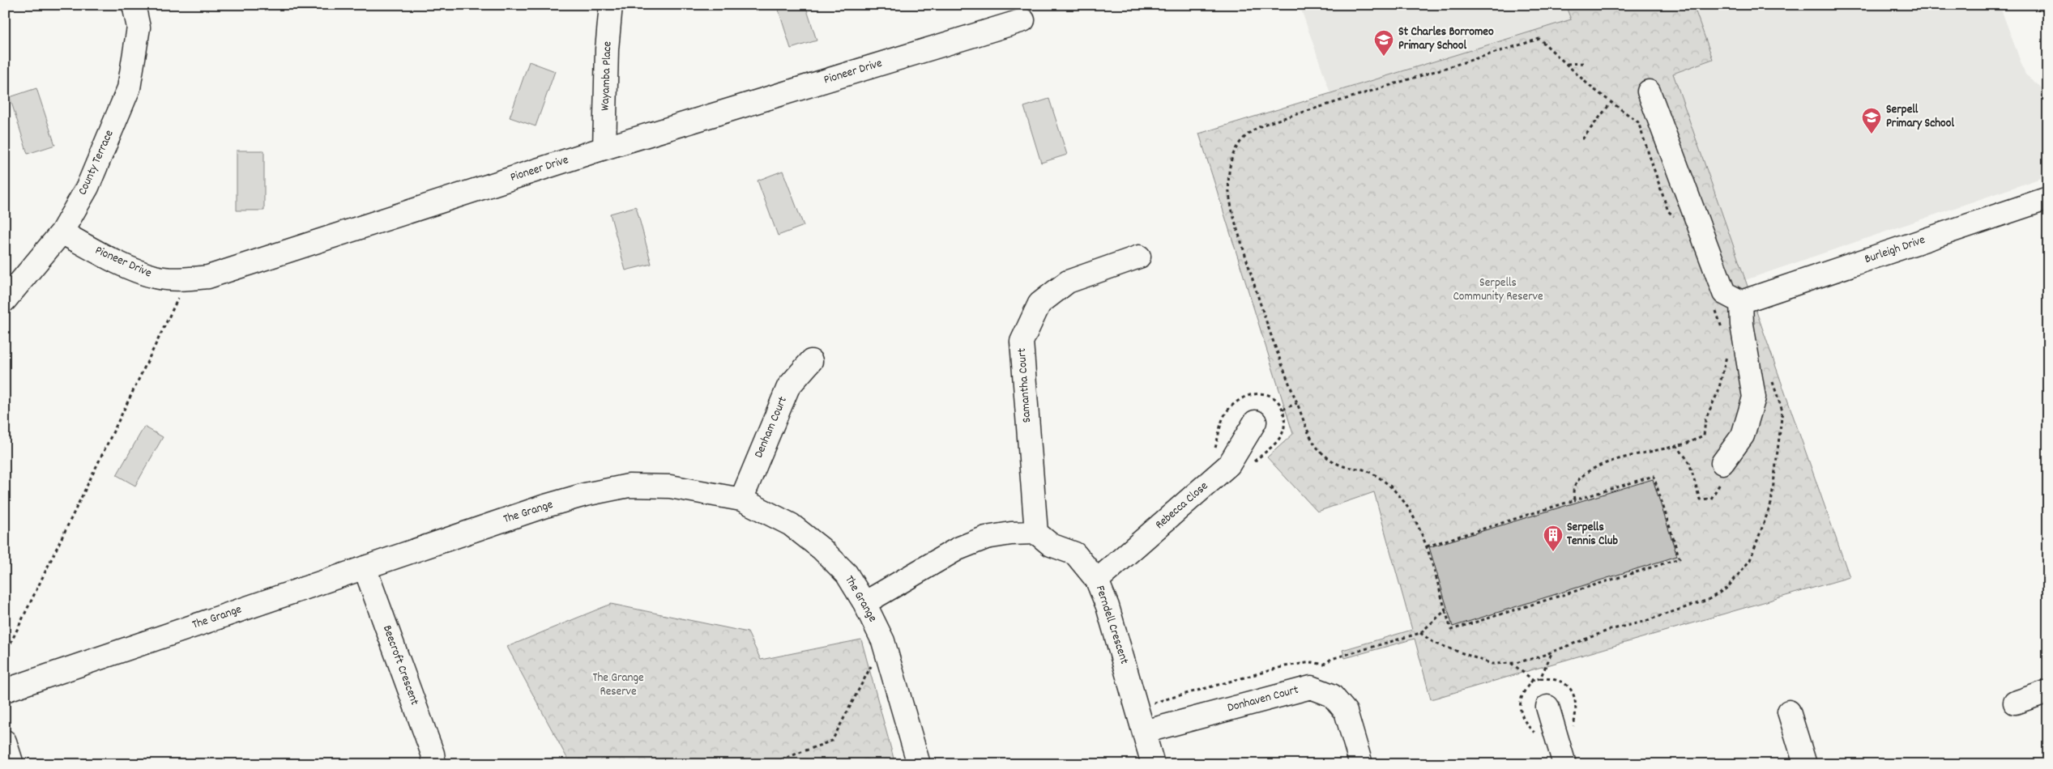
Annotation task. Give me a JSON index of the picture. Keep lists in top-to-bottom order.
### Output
{
  "streets": {
    "street": [
      "Pioneer Drive",
      "Wayamba Place",
      "County Terrace",
      "Burleigh Drive",
      "Samantha Court",
      "Denham Court",
      "Rebecca Close",
      "The Grange",
      "Ferndell Crescent",
      "Beecroft Crescent",
      "Donhaven Court"
    ]
  },
  "crossings": [
    ["Pioneer Drive", "Wayamba Place"],
    ["Pioneer Drive", "County Terrace"],
    ["Samantha Court", "Ferndell Crescent"],
    ["Denham Court", "The Grange"],
    ["Rebecca Close", "Ferndell Crescent"],
    ["The Grange", "Beecroft Crescent"],
    ["Ferndell Crescent", "Donhaven Court"]
  ],
  "parks": ["Serpells Community Reserve", "The Grange Reserve"],
  "places": {
    "school or university": ["St Charles Borromeo Primary School", "Serpell Primary School"],
    "building": ["Serpells Tennis Club"]
  }
}
